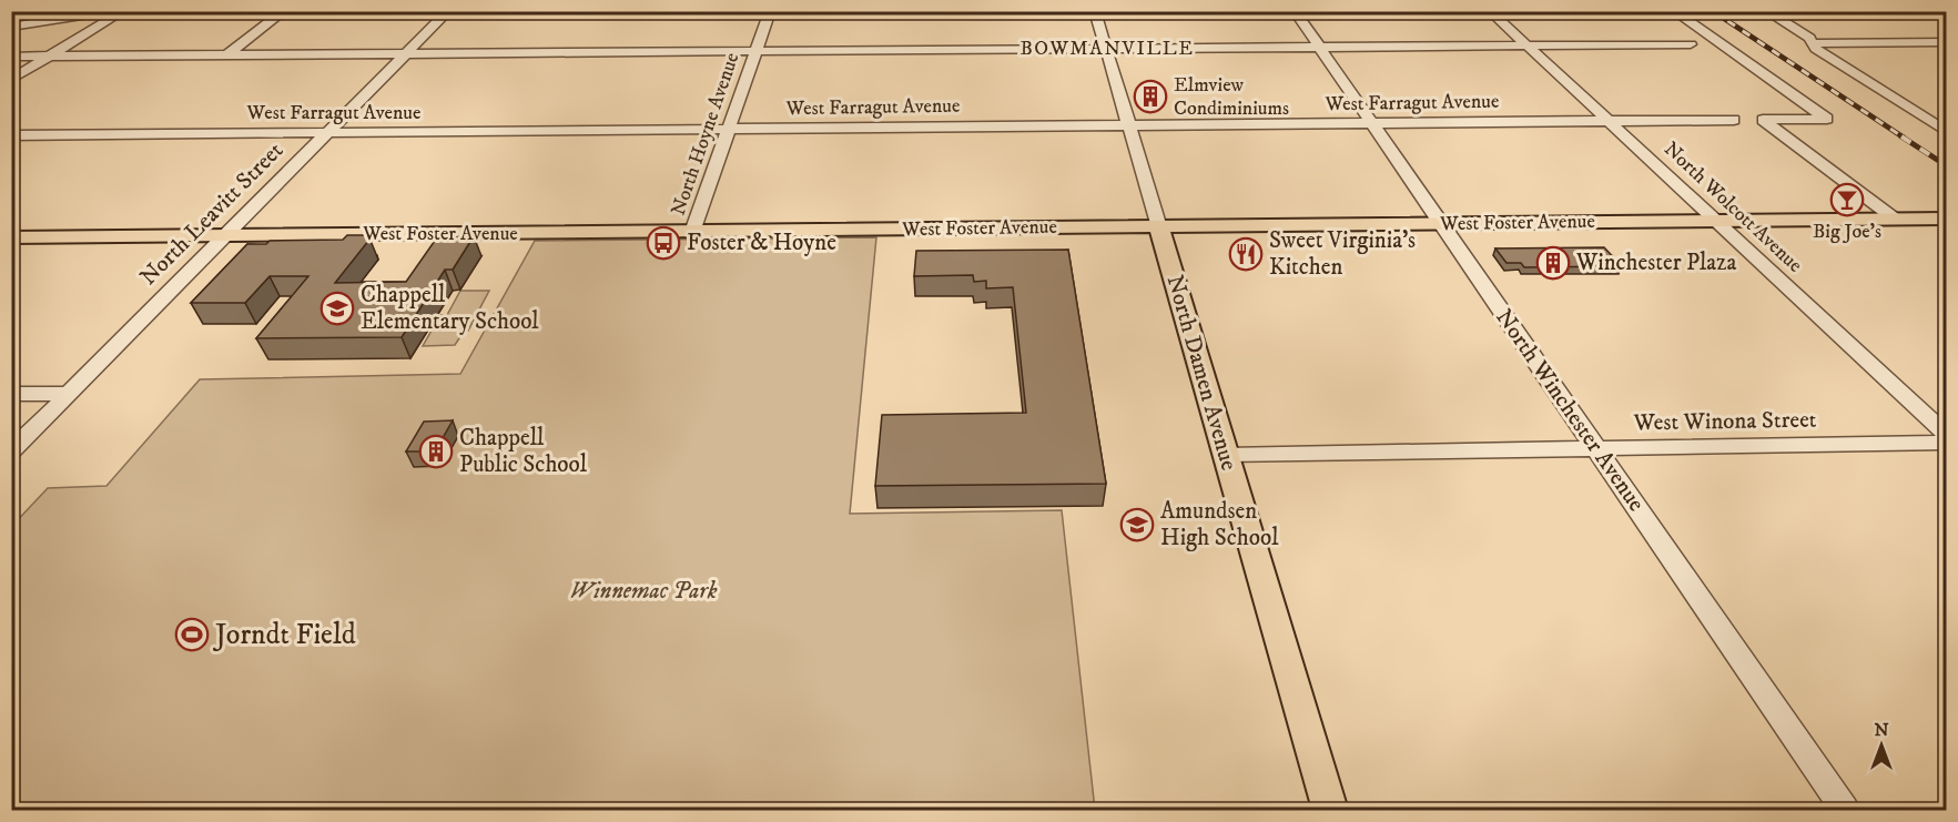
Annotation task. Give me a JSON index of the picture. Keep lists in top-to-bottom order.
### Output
{
  "streets": {
    "main road": ["West Foster Avenue", "North Damen Avenue"],
    "street": [
      "West Farragut Avenue",
      "North Hoyne Avenue",
      "North Wolcott Avenue",
      "North Leavitt Street",
      "North Winchester Avenue",
      "West Winona Street"
    ]
  },
  "crossings": [
    ["West Farragut Avenue", "North Hoyne Avenue"],
    ["West Farragut Avenue", "North Wolcott Avenue"],
    ["West Farragut Avenue", "North Leavitt Street"],
    ["West Farragut Avenue", "North Damen Avenue"],
    ["West Farragut Avenue", "North Winchester Avenue"],
    ["North Hoyne Avenue", "West Foster Avenue"],
    ["North Wolcott Avenue", "West Foster Avenue"],
    ["North Leavitt Street", "West Foster Avenue"],
    ["West Foster Avenue", "North Damen Avenue"],
    ["West Foster Avenue", "North Winchester Avenue"],
    ["North Damen Avenue", "West Winona Street"],
    ["North Winchester Avenue", "West Winona Street"]
  ],
  "districts": ["BOWMANVILLE"],
  "parks": ["Winnemac Park"],
  "places": {
    "building": ["Elmview Condiminiums", "Winchester Plaza", "Chappell Public School"],
    "bar": ["Big Joe’s"],
    "bus stop": ["Foster & Hoyne"],
    "restaurant": ["Sweet Virginia’s Kitchen"],
    "school or university": ["Chappell Elementary School", "Amundsen High School"],
    "sports": ["Jorndt Field"]
  },
  "north": "top"
}
